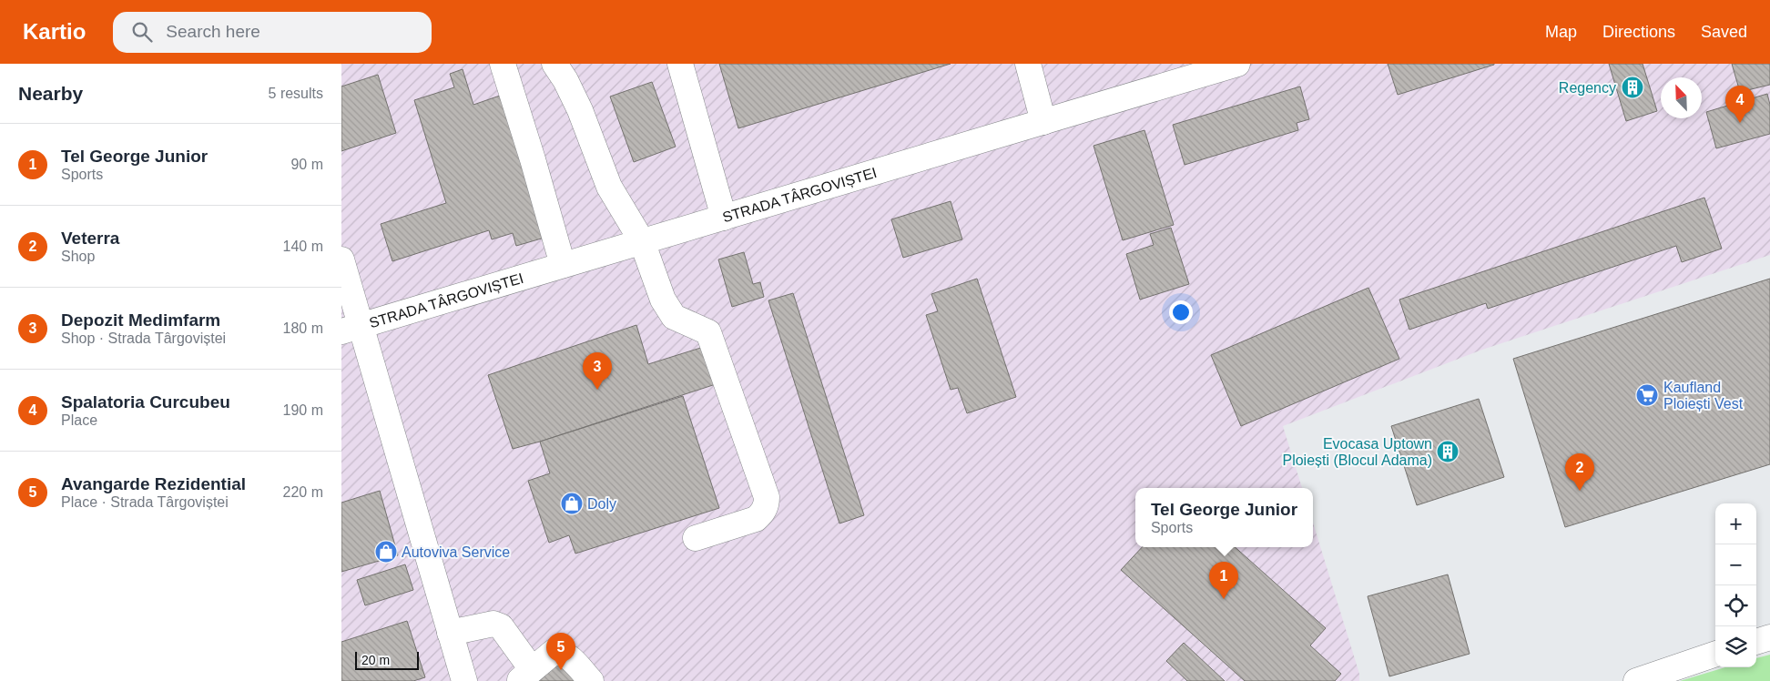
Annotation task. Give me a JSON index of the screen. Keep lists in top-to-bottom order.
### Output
{
  "streets": {
    "street": ["STRADA TÂRGOVIȘTEI"]
  },
  "places": {
    "building": ["Regency", "Evocasa Uptown Ploiești (Blocul Adama)"],
    "supermarket": ["Kaufland Ploiești Vest"],
    "shop": ["Doly", "Autoviva Service"]
  },
  "scale_bar": "20 m",
  "north": "top left",
  "page": {
    "header": "Kartio",
    "search": "Search here",
    "nav": ["Map", "Directions", "Saved"],
    "heading": ["Nearby", "5 results"],
    "pins": [
      "4",
      "3",
      "2",
      "1",
      "5"
    ],
    "list": [
      {
        "mark": "1",
        "name": "Tel George Junior",
        "note": "Sports",
        "value": "90 m"
      },
      {
        "mark": "2",
        "name": "Veterra",
        "note": "Shop",
        "value": "140 m"
      },
      {
        "mark": "3",
        "name": "Depozit Medimfarm",
        "note": "Shop · Strada Târgoviștei",
        "value": "180 m"
      },
      {
        "mark": "4",
        "name": "Spalatoria Curcubeu",
        "note": "Place",
        "value": "190 m"
      },
      {
        "mark": "5",
        "name": "Avangarde Rezidential",
        "note": "Place · Strada Târgoviștei",
        "value": "220 m"
      }
    ],
    "popup": ["Tel George Junior", "Sports"],
    "map_buttons": ["+", "−"],
    "scale": "20 m"
  }
}
